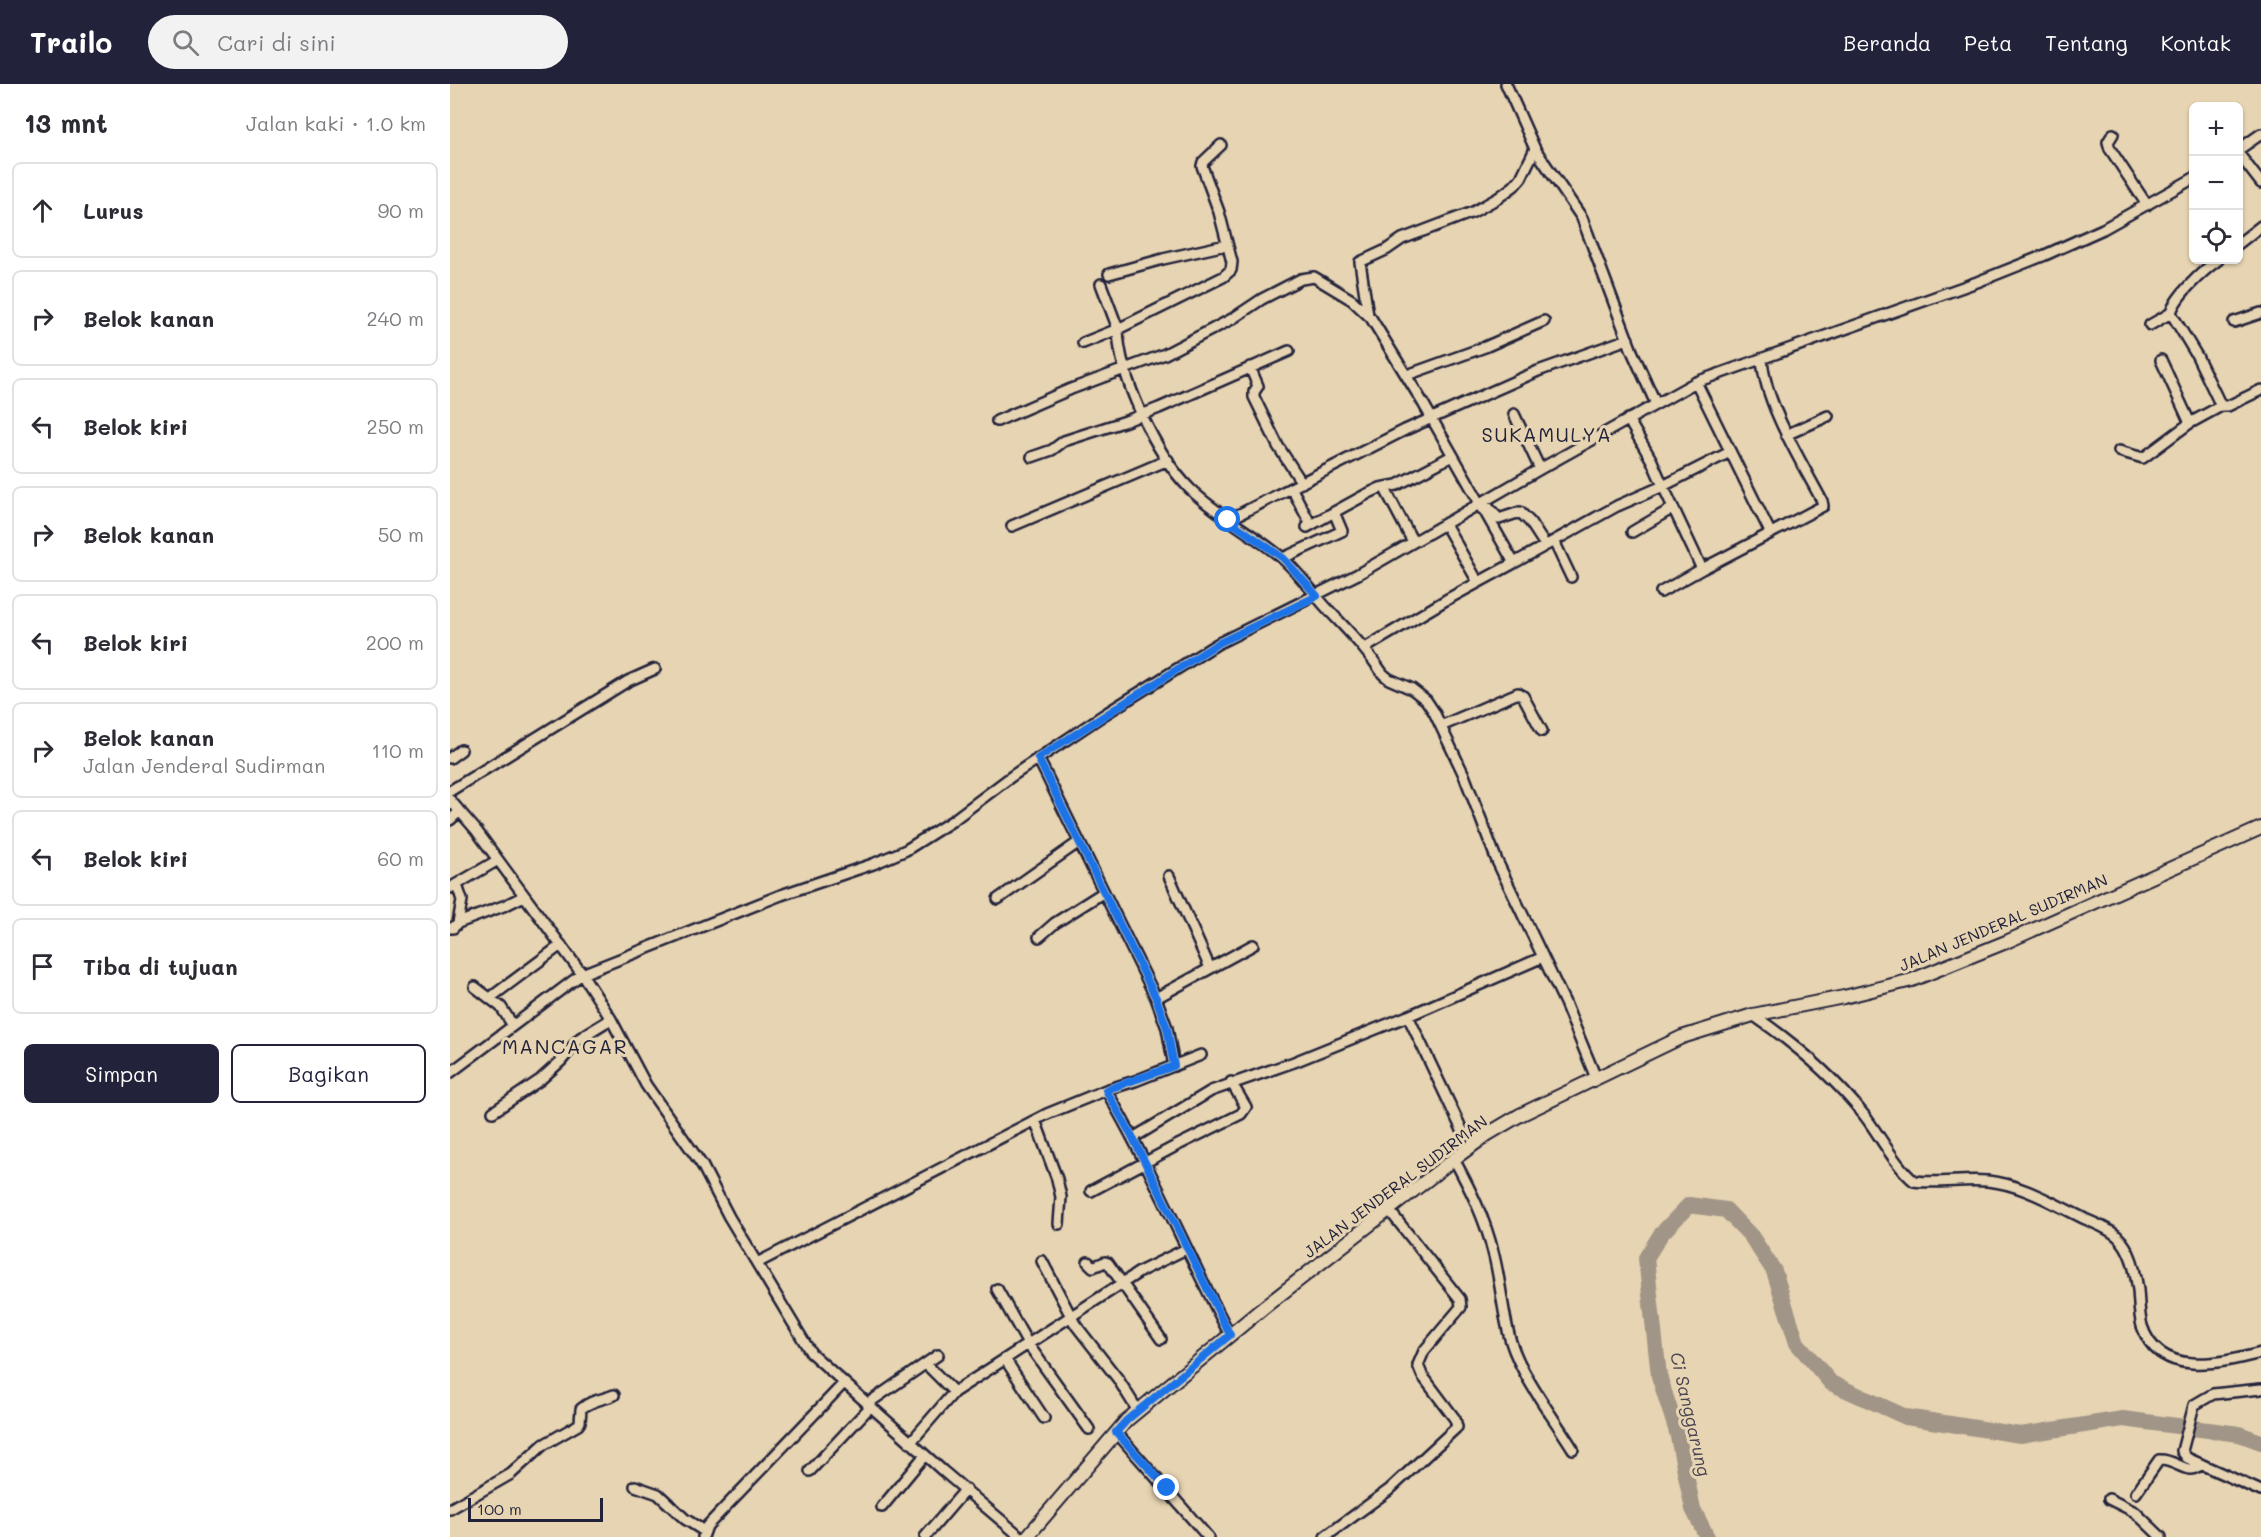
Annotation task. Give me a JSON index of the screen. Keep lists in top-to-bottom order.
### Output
{
  "streets": {
    "main road": ["JALAN JENDERAL SUDIRMAN"]
  },
  "districts": ["SUKAMULYA", "MANCAGAR"],
  "water": ["Ci Sanggarung"],
  "scale_bar": "100 m",
  "page": {
    "header": "Trailo",
    "search": "Cari di sini",
    "nav": [
      "Beranda",
      "Peta",
      "Tentang",
      "Kontak"
    ],
    "heading": ["13 mnt", "Jalan kaki · 1.0 km"],
    "map_buttons": ["+", "−"],
    "list": [
      ["Lurus", "90 m"],
      ["Belok kanan", "240 m"],
      ["Belok kiri", "250 m"],
      ["Belok kanan", "50 m"],
      ["Belok kiri", "200 m"],
      ["Belok kanan", "Jalan Jenderal Sudirman", "110 m"],
      ["Belok kiri", "60 m"],
      "Tiba di tujuan"
    ],
    "buttons": ["Simpan", "Bagikan"],
    "scale": "100 m"
  }
}
